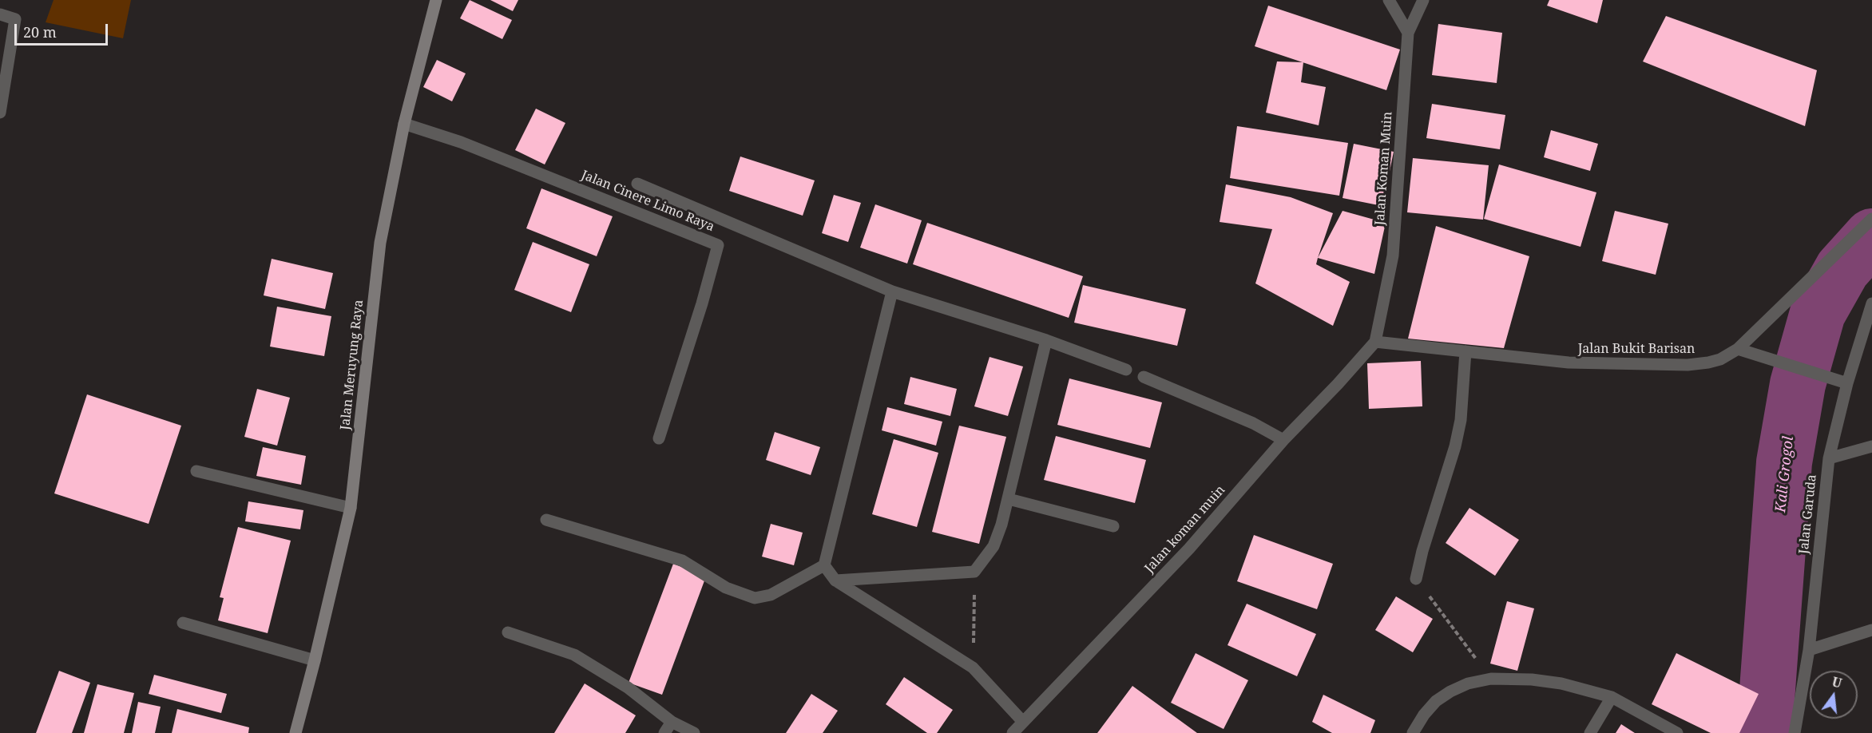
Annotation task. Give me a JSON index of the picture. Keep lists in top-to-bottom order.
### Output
{
  "streets": {
    "main road": ["Jalan Meruyung Raya"],
    "street": [
      "Jalan Koman Muin",
      "Jalan Cinere Limo Raya",
      "Jalan Bukit Barisan",
      "Jalan Garuda",
      "Jalan koman muin"
    ]
  },
  "crossings": [
    ["Jalan Koman Muin", "Jalan Bukit Barisan"],
    ["Jalan Koman Muin", "Jalan koman muin"],
    ["Jalan Cinere Limo Raya", "Jalan Meruyung Raya"],
    ["Jalan Bukit Barisan", "Jalan koman muin"]
  ],
  "water": ["Kali Grogol"],
  "scale_bar": "20 m",
  "north": "top"
}
